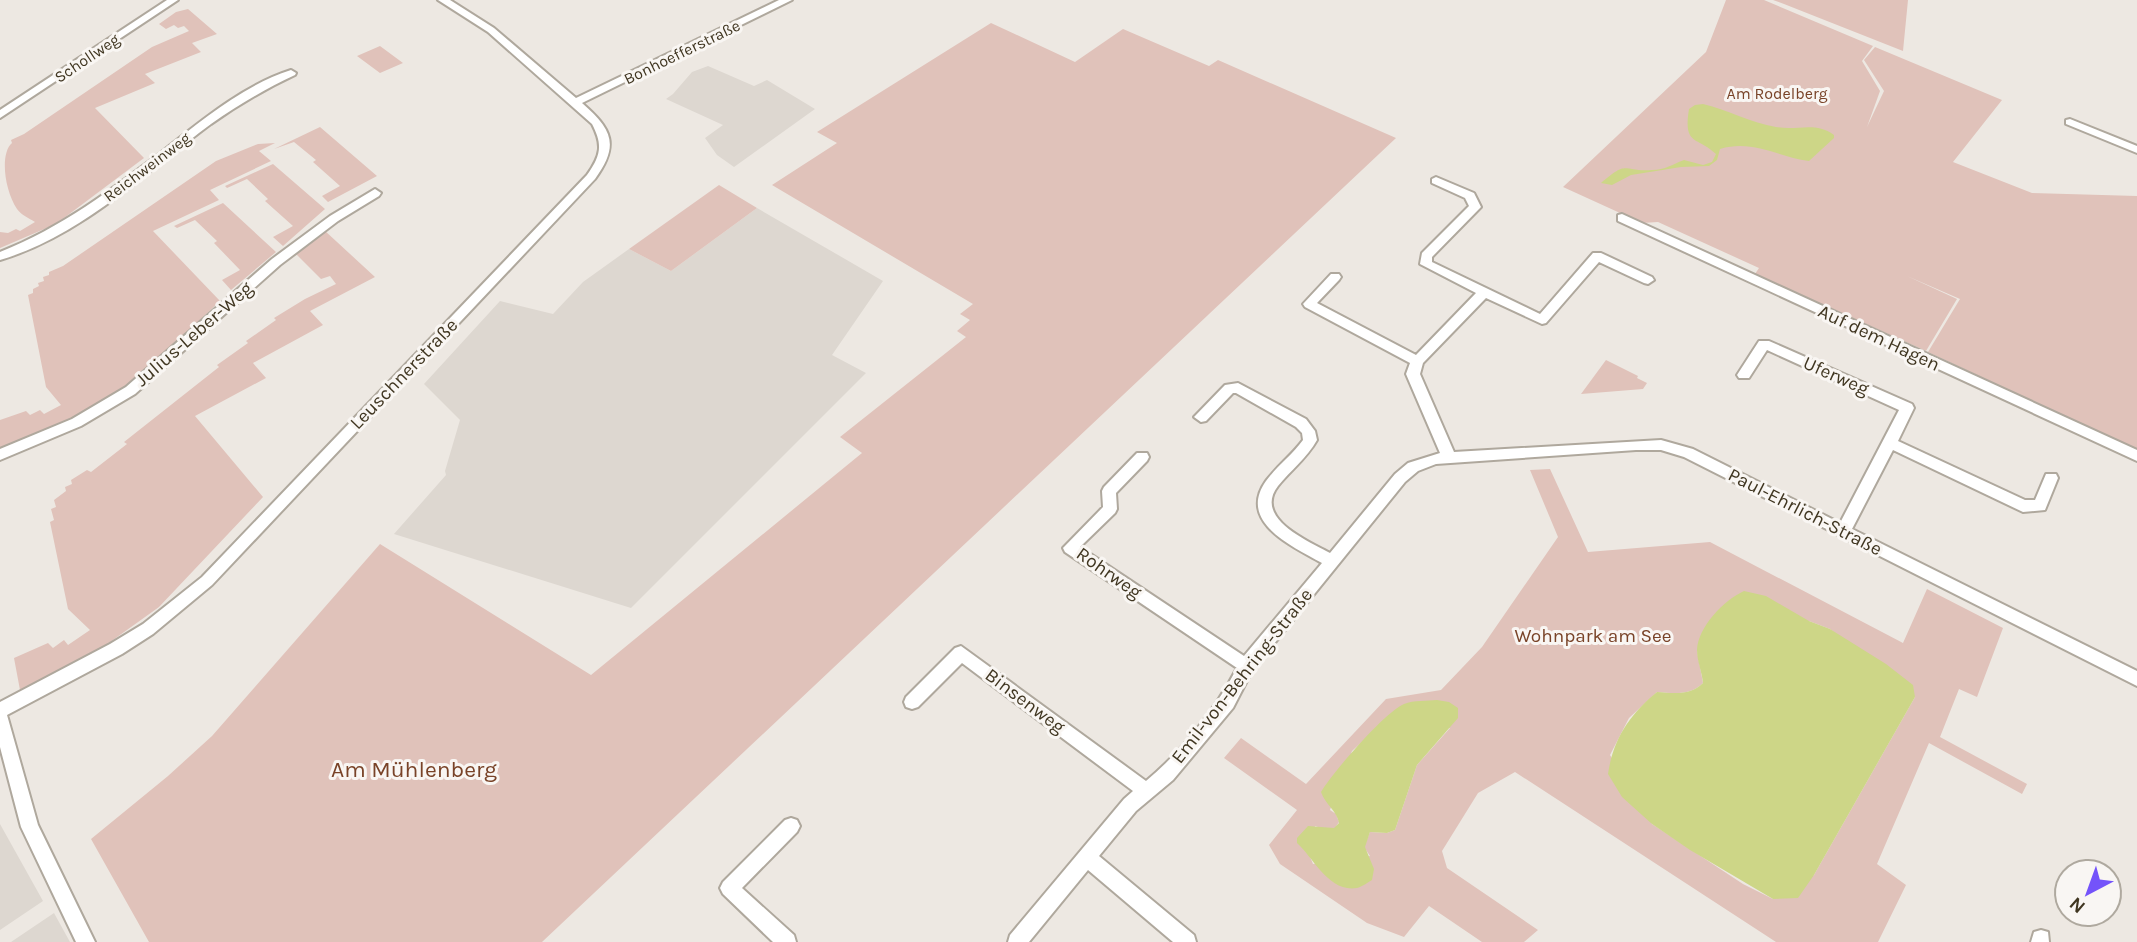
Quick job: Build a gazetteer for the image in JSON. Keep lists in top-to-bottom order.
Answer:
{
  "streets": {
    "street": [
      "Bonhoefferstraße",
      "Schollweg",
      "Reichweinweg",
      "Julius-Leber-Weg",
      "Auf dem Hagen",
      "Leuschnerstraße",
      "Uferweg",
      "Paul-Ehrlich-Straße",
      "Rohrweg",
      "Emil-von-Behring-Straße",
      "Binsenweg"
    ]
  },
  "crossings": [
    ["Bonhoefferstraße", "Leuschnerstraße"],
    ["Uferweg", "Paul-Ehrlich-Straße"],
    ["Paul-Ehrlich-Straße", "Emil-von-Behring-Straße"],
    ["Rohrweg", "Emil-von-Behring-Straße"],
    ["Emil-von-Behring-Straße", "Binsenweg"]
  ],
  "parks": ["Am Rodelberg", "Wohnpark am See", "Am Mühlenberg"],
  "north": "bottom left"
}
